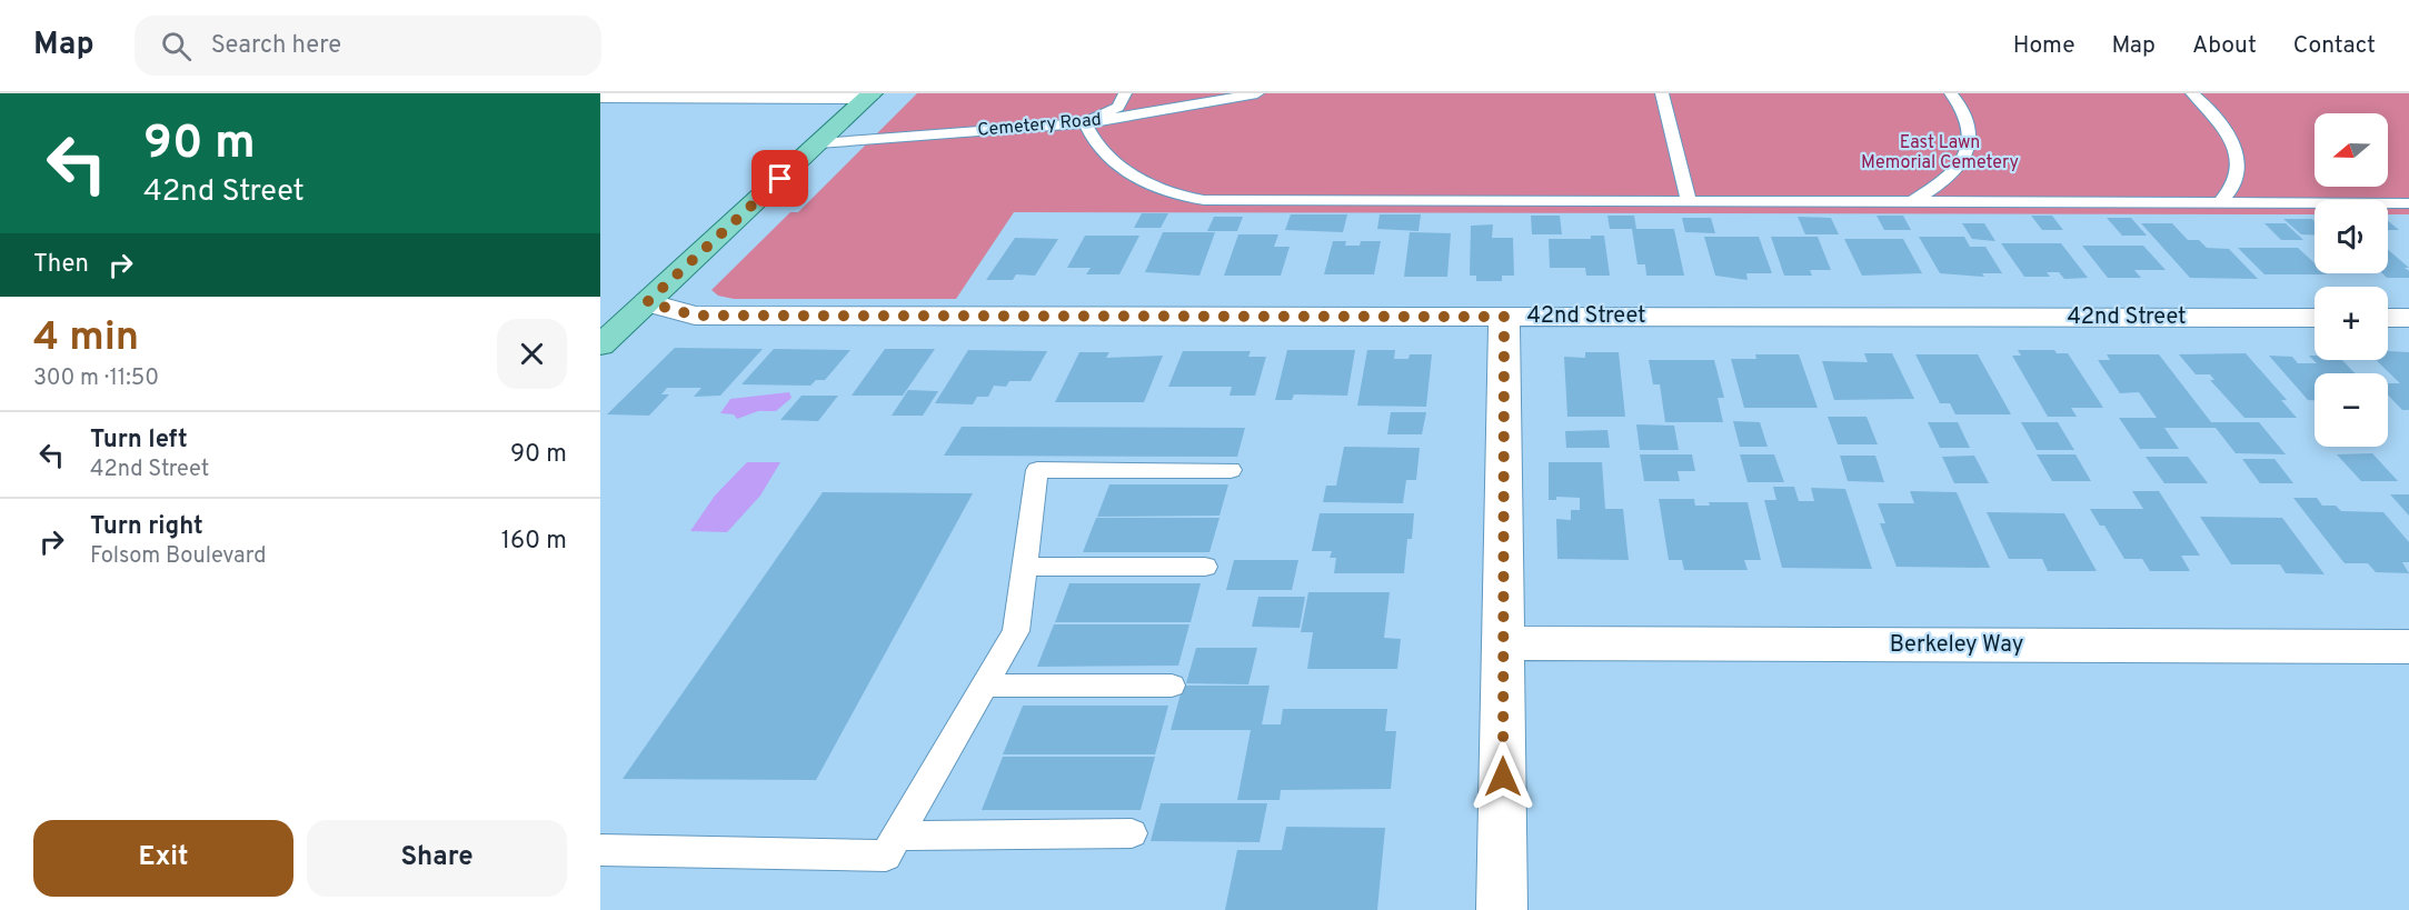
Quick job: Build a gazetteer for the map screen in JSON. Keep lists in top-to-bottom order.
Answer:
{
  "streets": {
    "street": ["42nd Street", "Berkeley Way"],
    "lane": ["Cemetery Road"]
  },
  "parks": ["East Lawn Memorial Cemetery"],
  "north": "left",
  "page": {
    "header": "Map",
    "search": "Search here",
    "nav": [
      "Home",
      "Map",
      "About",
      "Contact"
    ],
    "turn": ["90 m", "42nd Street"],
    "map_buttons": ["+", "−"],
    "then": "Then",
    "heading": ["4 min", "300 m · 11:50"],
    "list": [
      {
        "name": "Turn left",
        "note": "42nd Street",
        "value": "90 m"
      },
      {
        "name": "Turn right",
        "note": "Folsom Boulevard",
        "value": "160 m"
      }
    ],
    "buttons": ["Exit", "Share"]
  }
}
